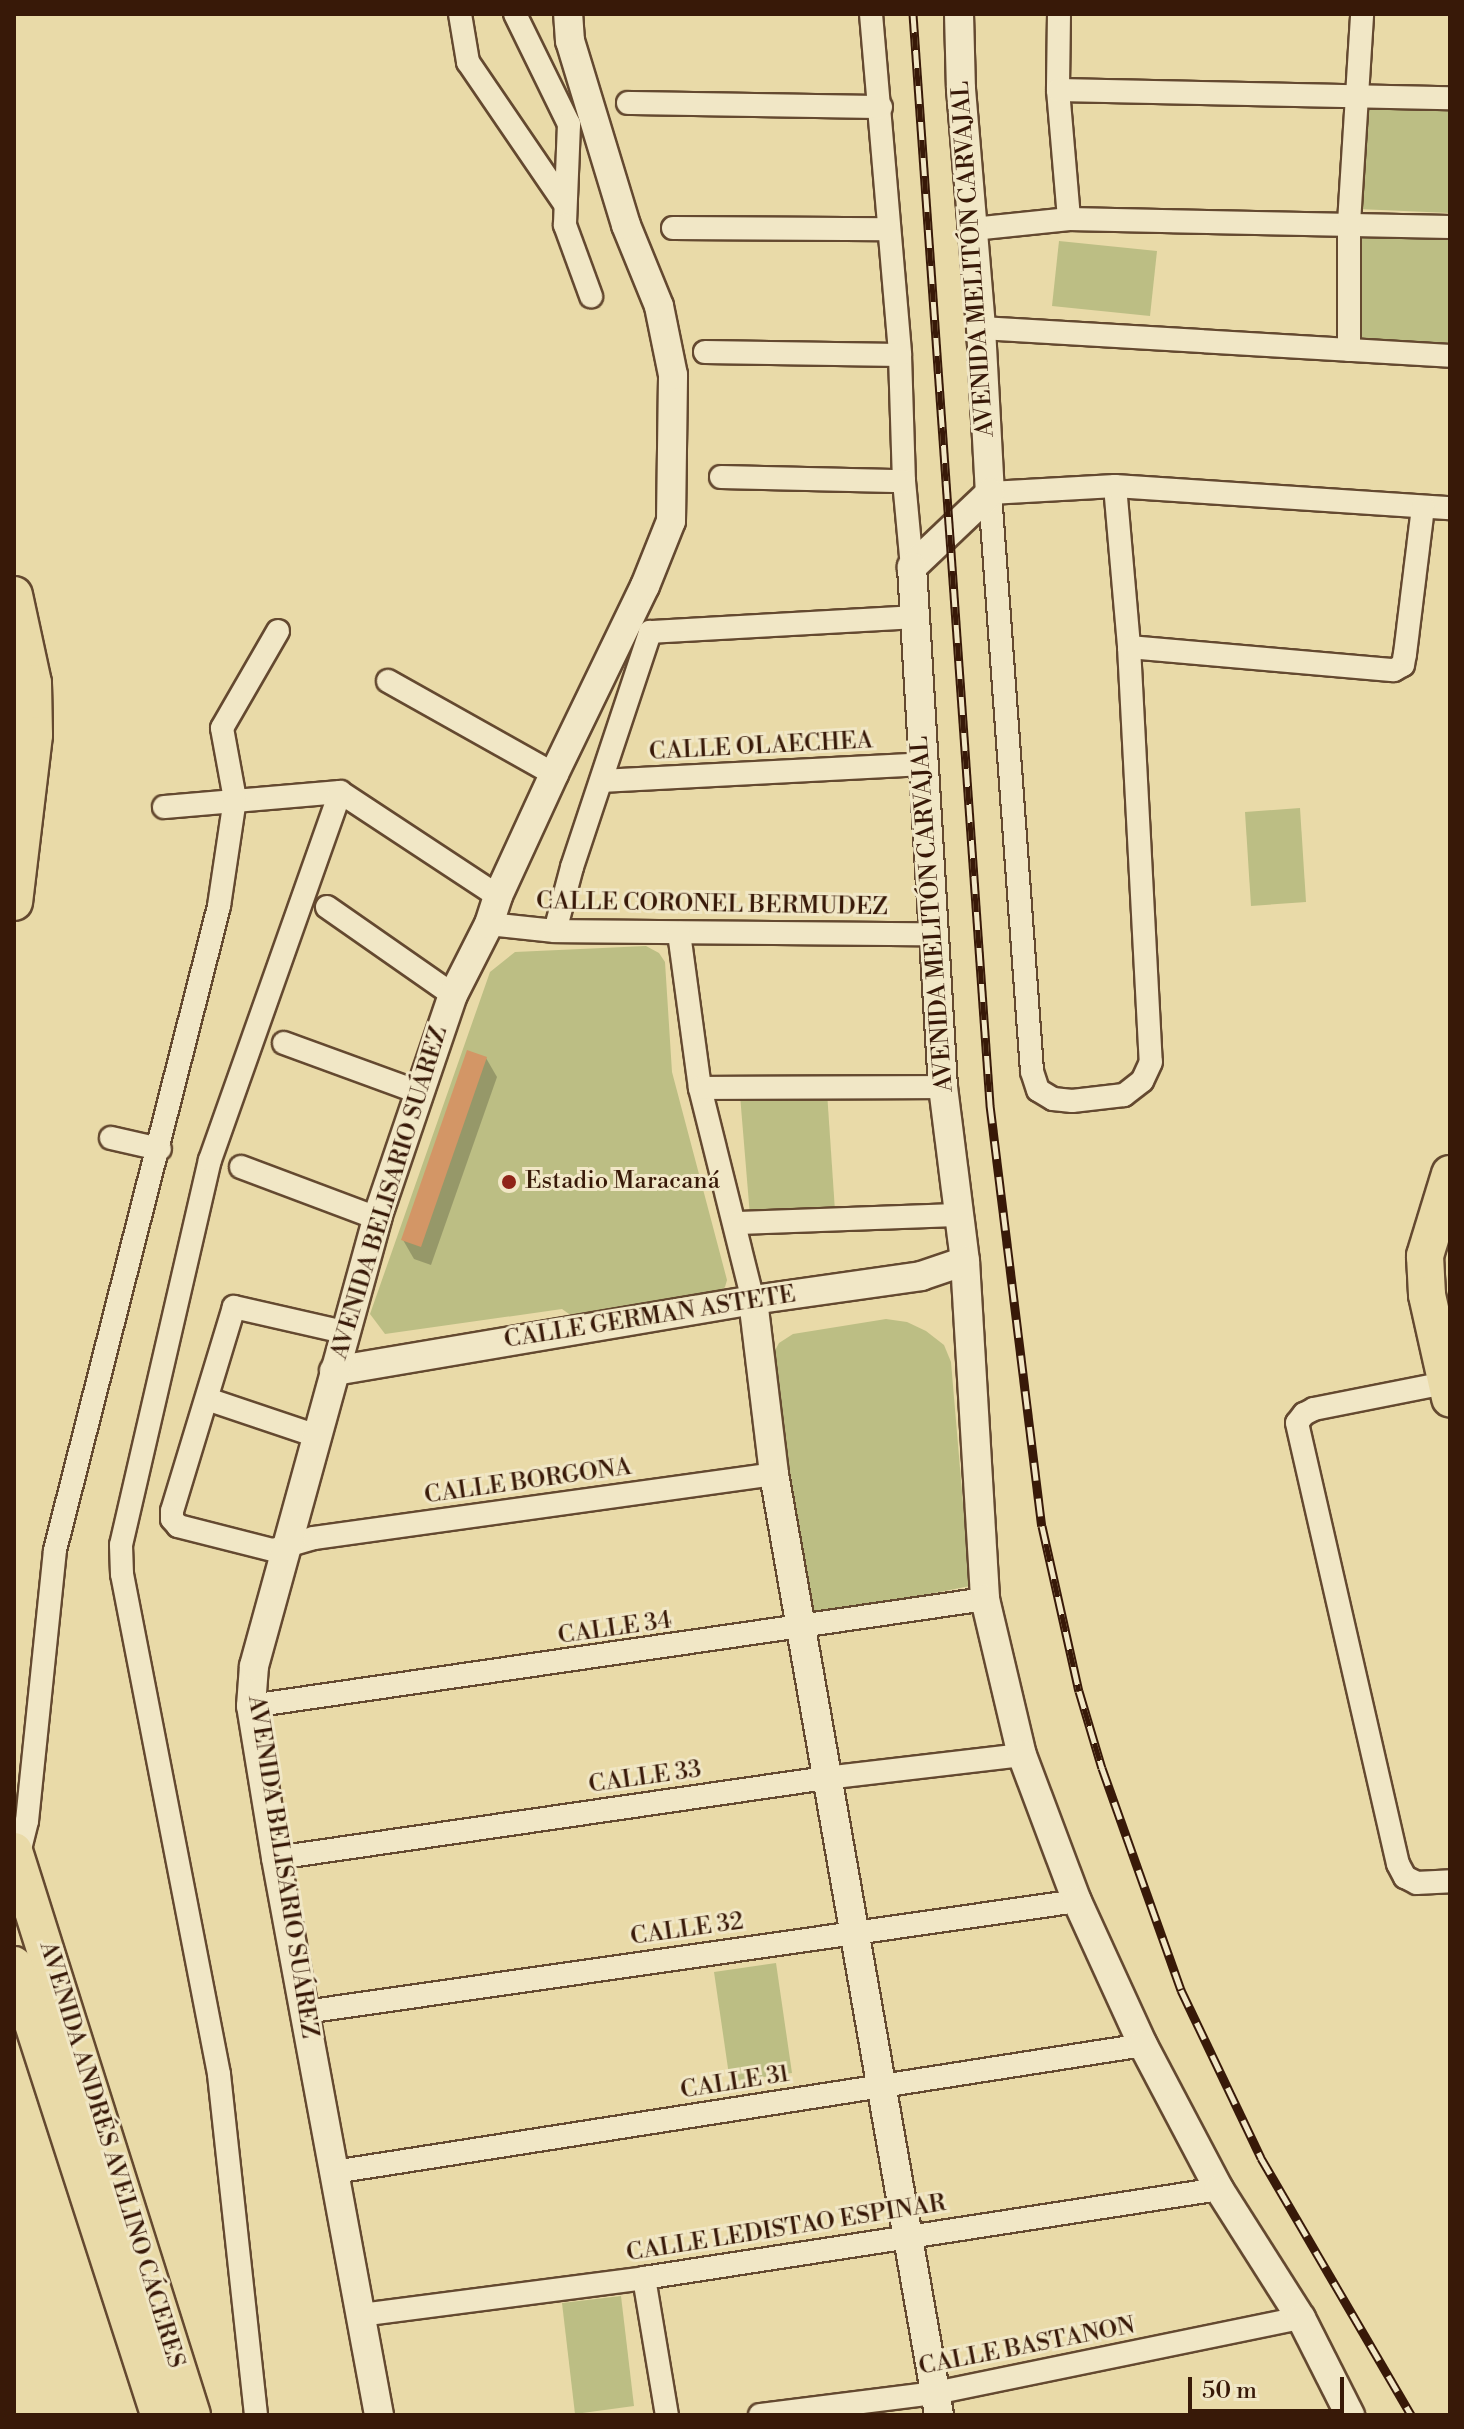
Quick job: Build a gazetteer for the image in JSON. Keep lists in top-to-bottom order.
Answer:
{
  "streets": {
    "main road": ["AVENIDA ANDRÉS AVELINO CÁCERES"],
    "street": [
      "AVENIDA MELITÓN CARVAJAL",
      "CALLE OLAECHEA",
      "CALLE CORONEL BERMUDEZ",
      "AVENIDA BELISARIO SUÁREZ",
      "CALLE GERMAN ASTETE",
      "CALLE BORGONA",
      "CALLE 34",
      "CALLE 33",
      "CALLE 32",
      "CALLE 31",
      "CALLE LEDISTAO ESPINAR",
      "CALLE BASTANON"
    ]
  },
  "crossings": [
    ["AVENIDA MELITÓN CARVAJAL", "CALLE OLAECHEA"],
    ["AVENIDA MELITÓN CARVAJAL", "CALLE CORONEL BERMUDEZ"],
    ["AVENIDA MELITÓN CARVAJAL", "CALLE GERMAN ASTETE"],
    ["AVENIDA MELITÓN CARVAJAL", "CALLE 34"],
    ["AVENIDA MELITÓN CARVAJAL", "CALLE 33"],
    ["AVENIDA MELITÓN CARVAJAL", "CALLE 32"],
    ["AVENIDA MELITÓN CARVAJAL", "CALLE 31"],
    ["AVENIDA MELITÓN CARVAJAL", "CALLE LEDISTAO ESPINAR"],
    ["AVENIDA MELITÓN CARVAJAL", "CALLE BASTANON"],
    ["CALLE CORONEL BERMUDEZ", "AVENIDA BELISARIO SUÁREZ"],
    ["AVENIDA BELISARIO SUÁREZ", "CALLE GERMAN ASTETE"],
    ["AVENIDA BELISARIO SUÁREZ", "CALLE BORGONA"],
    ["AVENIDA BELISARIO SUÁREZ", "CALLE 34"],
    ["AVENIDA BELISARIO SUÁREZ", "CALLE 33"],
    ["AVENIDA BELISARIO SUÁREZ", "CALLE 32"],
    ["AVENIDA BELISARIO SUÁREZ", "CALLE 31"],
    ["AVENIDA BELISARIO SUÁREZ", "CALLE LEDISTAO ESPINAR"]
  ],
  "places": ["Estadio Maracaná"],
  "scale_bar": "50 m"
}
